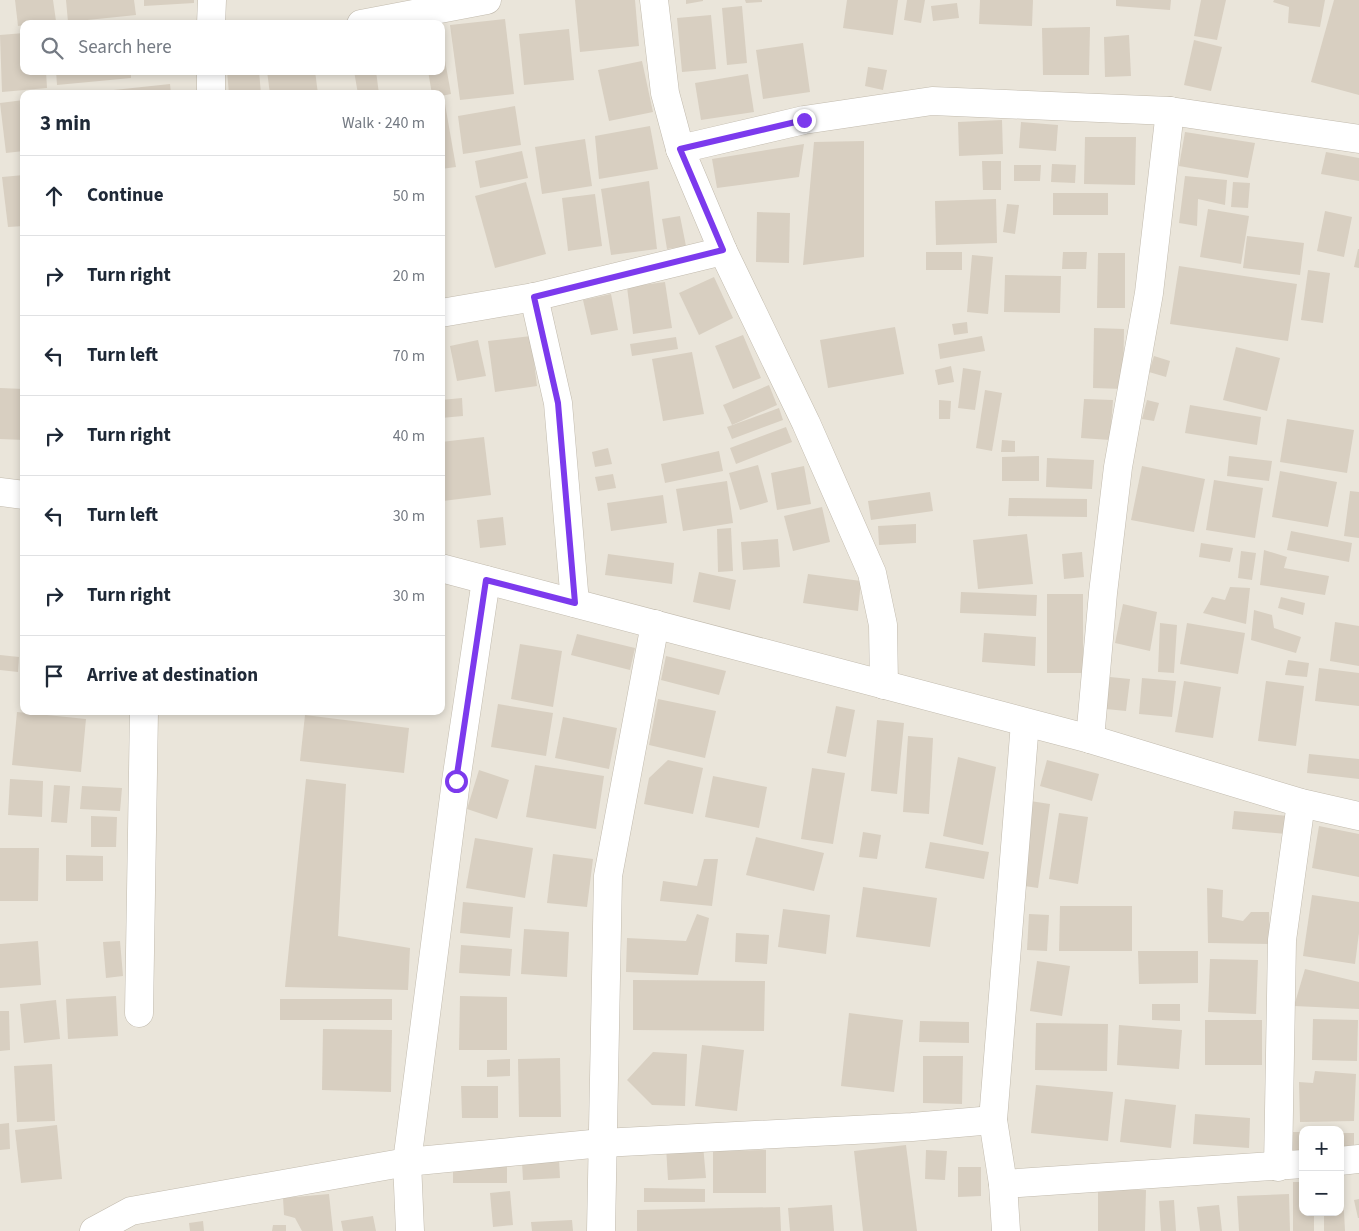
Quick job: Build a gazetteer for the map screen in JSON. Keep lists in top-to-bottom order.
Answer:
{
  "page": {
    "search": "Search here",
    "heading": ["3 min", "Walk · 240 m"],
    "list": [
      ["Continue", "50 m"],
      ["Turn right", "20 m"],
      ["Turn left", "70 m"],
      ["Turn right", "40 m"],
      ["Turn left", "30 m"],
      ["Turn right", "30 m"],
      "Arrive at destination"
    ],
    "map_buttons": ["+", "−"]
  }
}
